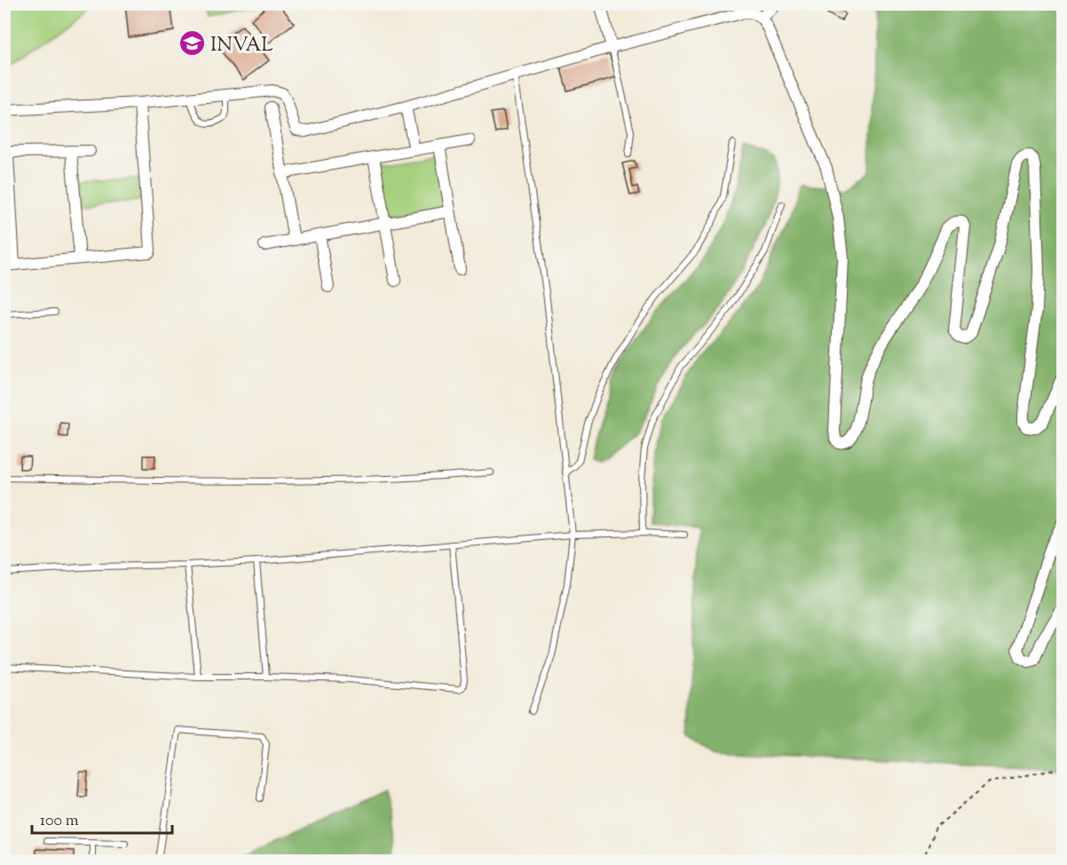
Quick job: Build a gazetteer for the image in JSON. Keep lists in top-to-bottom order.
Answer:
{
  "places": {
    "school or university": ["INVAL"]
  },
  "scale_bar": "100 m"
}
